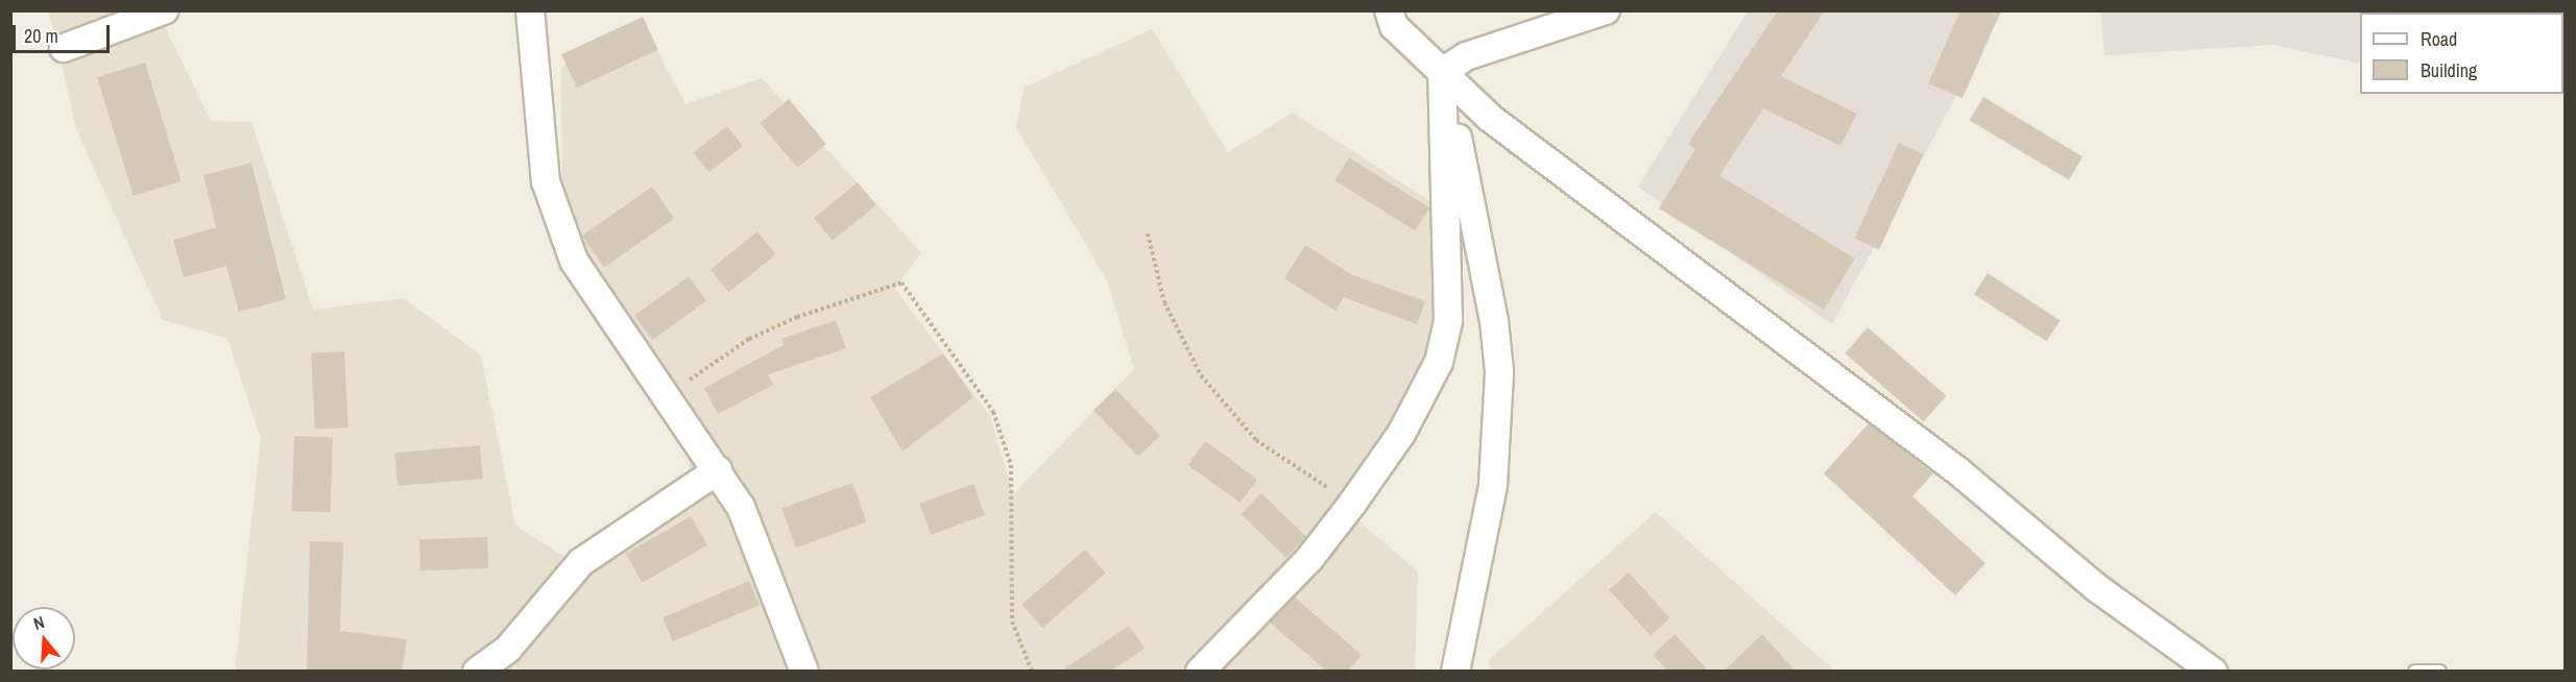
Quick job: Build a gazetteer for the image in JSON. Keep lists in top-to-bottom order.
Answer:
{
  "legend": ["Road", "Building"],
  "scale_bar": "20 m",
  "north": "top"
}
